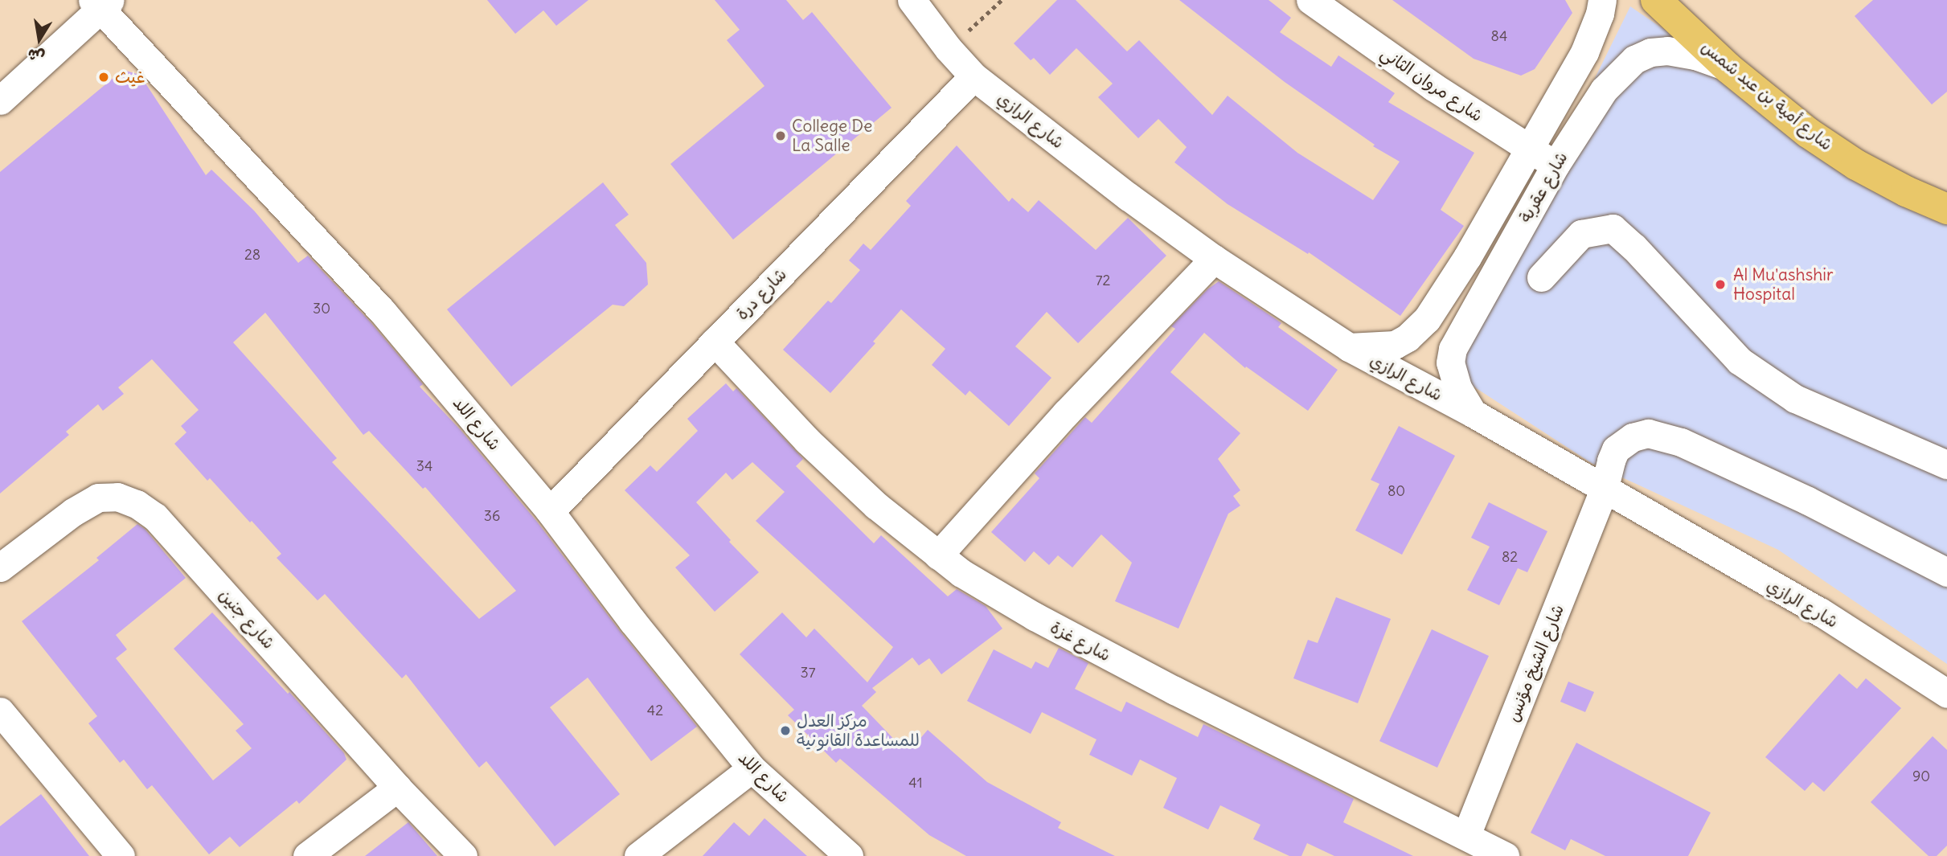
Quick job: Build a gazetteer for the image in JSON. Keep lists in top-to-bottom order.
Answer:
{
  "streets": {
    "main road": ["شارع أمية بن عبد شمس"],
    "street": [
      "شارع مروان الثاني",
      "شارع الرازي",
      "شارع عقربة",
      "شارع درة",
      "شارع اللد",
      "شارع جنين",
      "شارع غزة",
      "شارع الشيخ مؤنس"
    ]
  },
  "crossings": [
    ["شارع مروان الثاني", "شارع عقربة"],
    ["شارع أمية بن عبد شمس", "شارع عقربة"],
    ["شارع الرازي", "شارع عقربة"],
    ["شارع الرازي", "شارع درة"],
    ["شارع الرازي", "شارع الشيخ مؤنس"],
    ["شارع درة", "شارع اللد"],
    ["شارع درة", "شارع غزة"],
    ["شارع غزة", "شارع الشيخ مؤنس"]
  ],
  "places": [
    "غيث",
    "College De La Salle",
    "Al Mu'ashshir Hospital",
    "مركز العدل للمساعدة القانونية"
  ],
  "house_numbers": [
    "84",
    "28",
    "72",
    "30",
    "34",
    "80",
    "36",
    "82",
    "37",
    "42",
    "90",
    "41"
  ],
  "north": "bottom"
}
